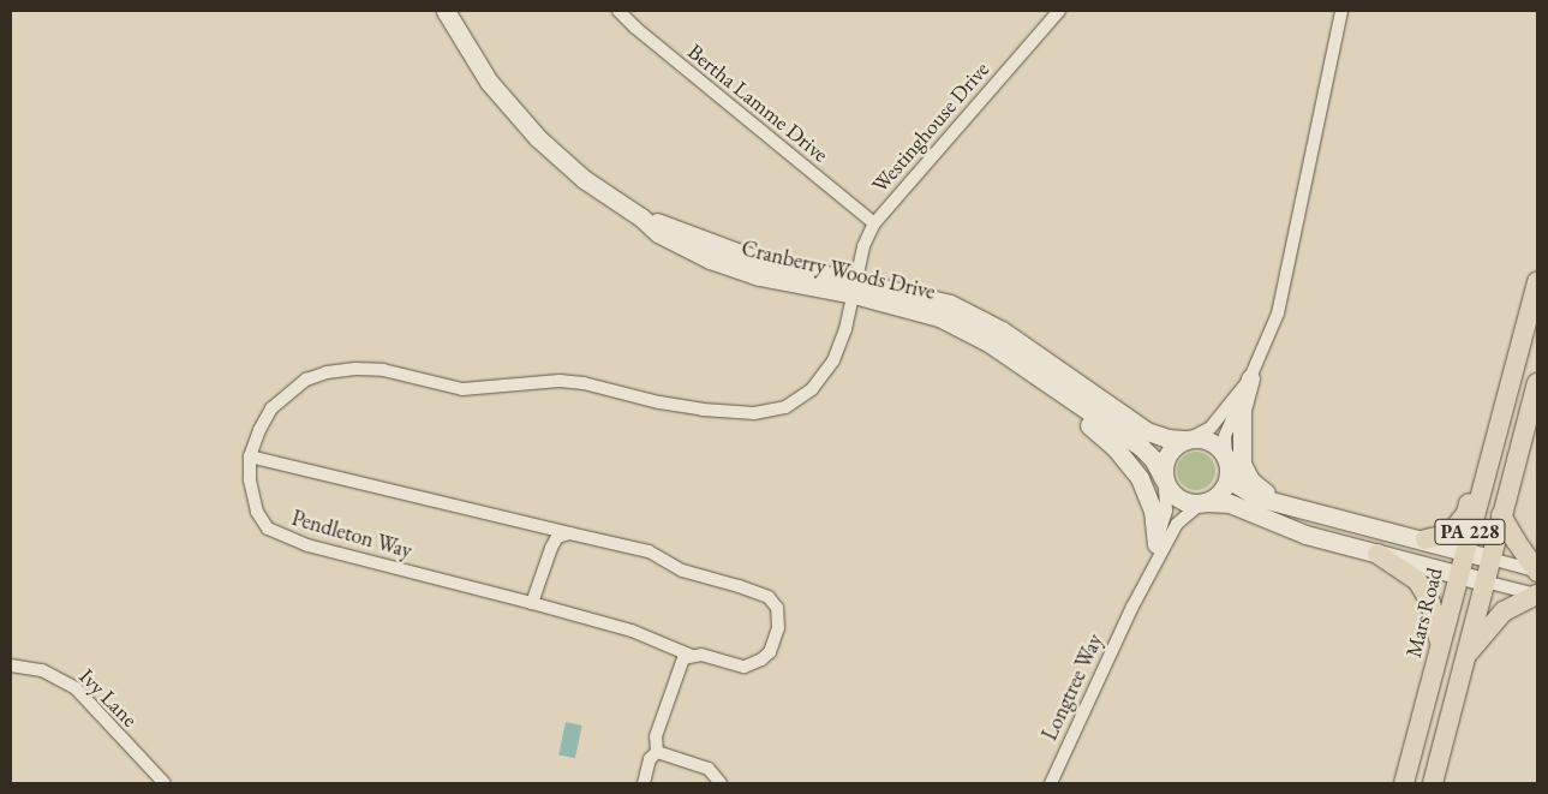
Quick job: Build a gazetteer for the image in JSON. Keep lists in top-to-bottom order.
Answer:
{
  "streets": {
    "main road": ["PA 228", "Mars Road"],
    "street": [
      "Bertha Lamme Drive",
      "Westinghouse Drive",
      "Cranberry Woods Drive",
      "Pendleton Way",
      "Longtree Way",
      "Ivy Lane"
    ]
  },
  "crossings": [
    ["Bertha Lamme Drive", "Westinghouse Drive"],
    ["Westinghouse Drive", "Cranberry Woods Drive"],
    ["Westinghouse Drive", "Pendleton Way"],
    ["Cranberry Woods Drive", "Pendleton Way"]
  ]
}
